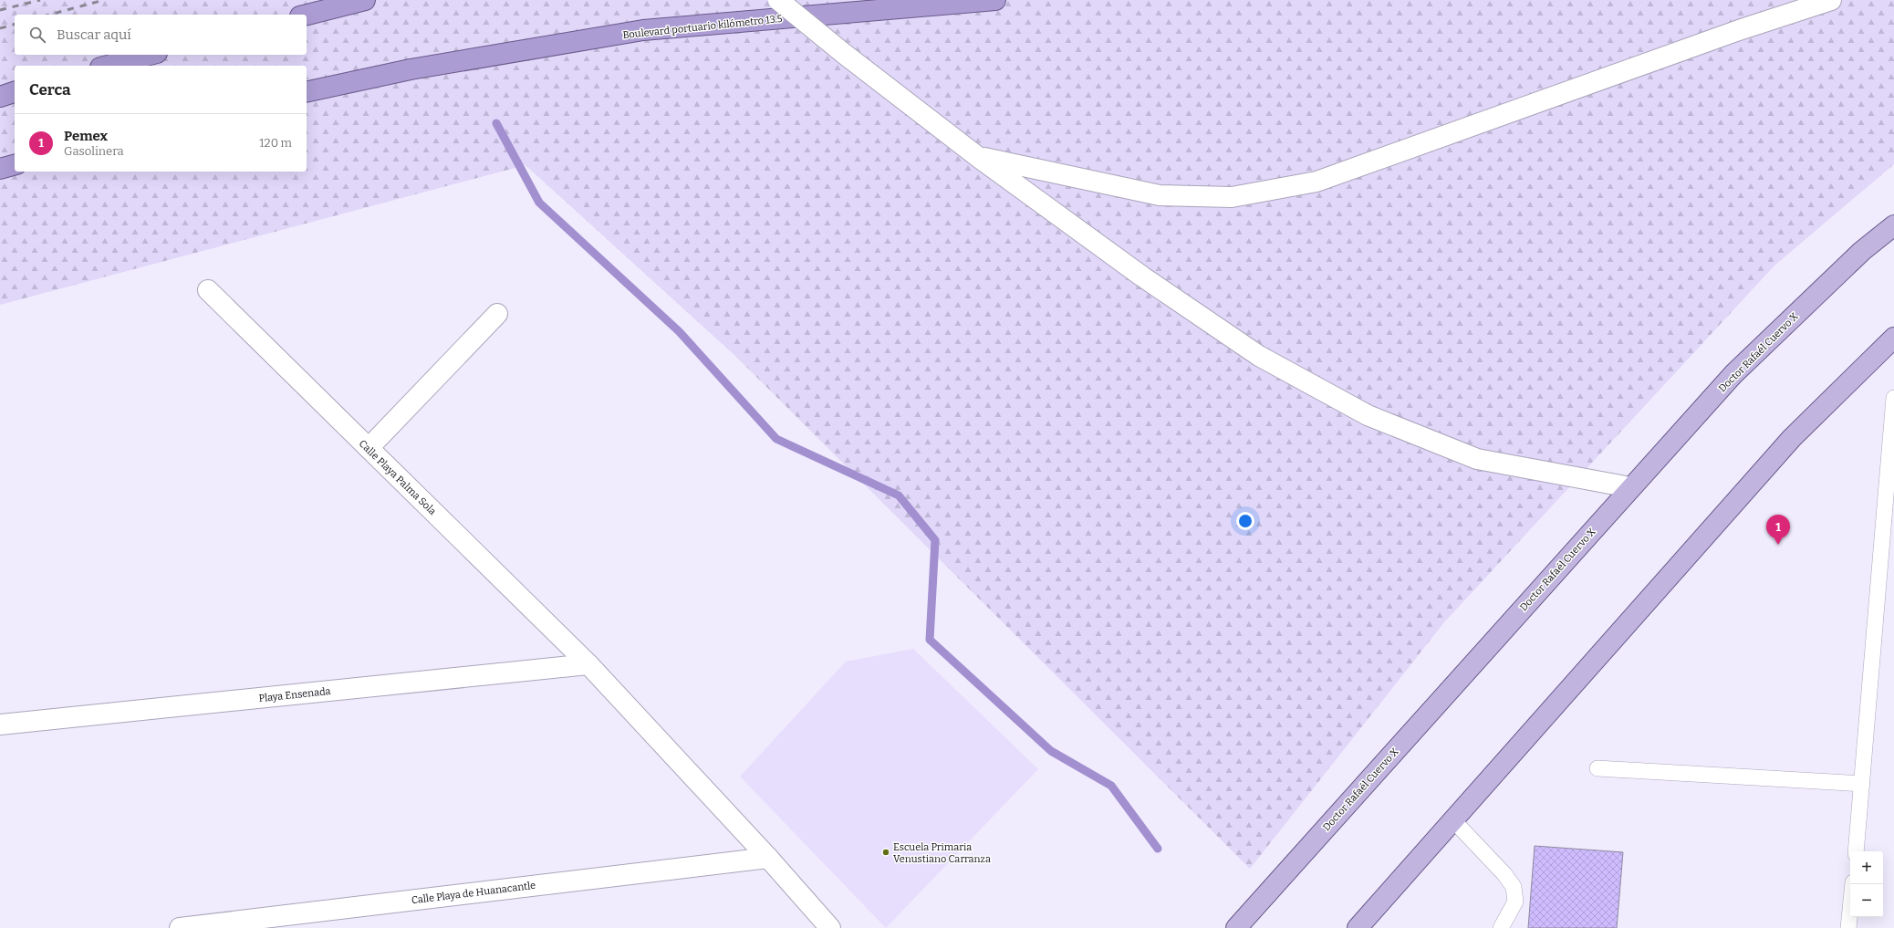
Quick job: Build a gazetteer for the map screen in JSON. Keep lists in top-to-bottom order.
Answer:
{
  "streets": {
    "highway": ["Boulevard portuario kilómetro 13.5"],
    "main road": ["Doctor Rafaél Cuervo X"],
    "street": ["Calle Playa Palma Sola", "Playa Ensenada", "Calle Playa de Huanacantle"]
  },
  "crossings": [
    ["Calle Playa Palma Sola", "Playa Ensenada"],
    ["Calle Playa Palma Sola", "Calle Playa de Huanacantle"]
  ],
  "places": ["Escuela Primaria Venustiano Carranza"],
  "page": {
    "search": "Buscar aquí",
    "heading": "Cerca",
    "list": [
      {
        "mark": "1",
        "name": "Pemex",
        "note": "Gasolinera",
        "value": "120 m"
      }
    ],
    "pins": "1",
    "map_buttons": ["+", "−"]
  }
}
